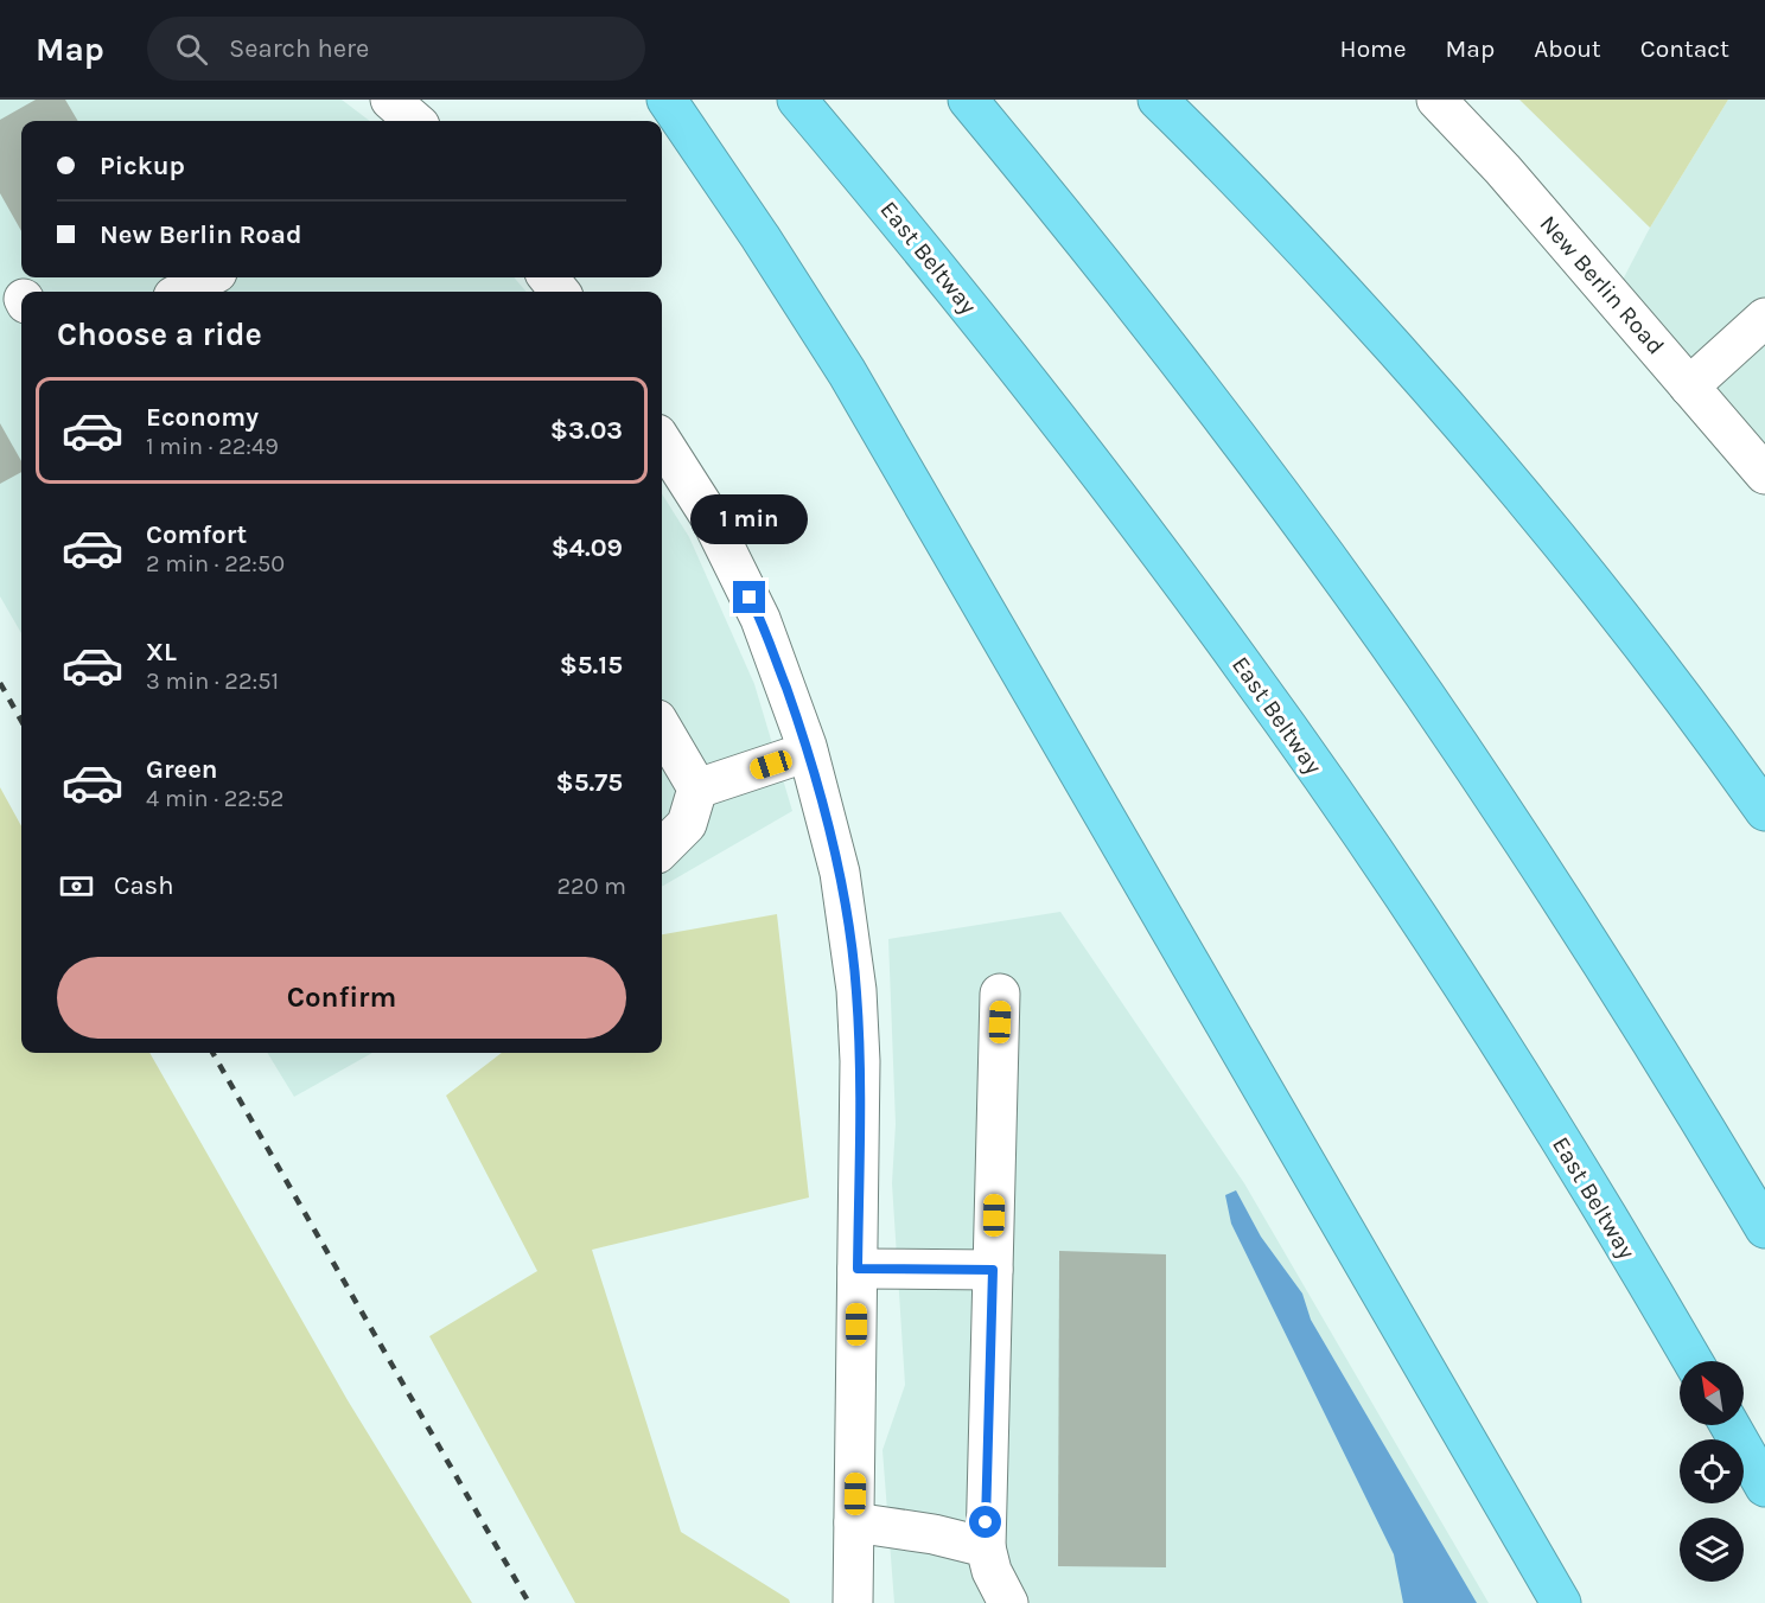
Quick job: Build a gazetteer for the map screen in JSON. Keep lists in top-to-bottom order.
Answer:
{
  "streets": {
    "highway": ["East Beltway"],
    "street": ["New Berlin Road"]
  },
  "north": "top left",
  "page": {
    "header": "Map",
    "search": "Search here",
    "nav": [
      "Home",
      "Map",
      "About",
      "Contact"
    ],
    "banner": ["Pickup", "New Berlin Road"],
    "heading": "Choose a ride",
    "list": [
      {
        "name": "Economy",
        "note": "1 min · 22:49",
        "value": "$3.03"
      },
      {
        "name": "Comfort",
        "note": "2 min · 22:50",
        "value": "$4.09"
      },
      {
        "name": "XL",
        "note": "3 min · 22:51",
        "value": "$5.15"
      },
      {
        "name": "Green",
        "note": "4 min · 22:52",
        "value": "$5.75"
      }
    ],
    "bubble": "1 min",
    "pay": ["Cash", "220 m"],
    "buttons": "Confirm"
  }
}
